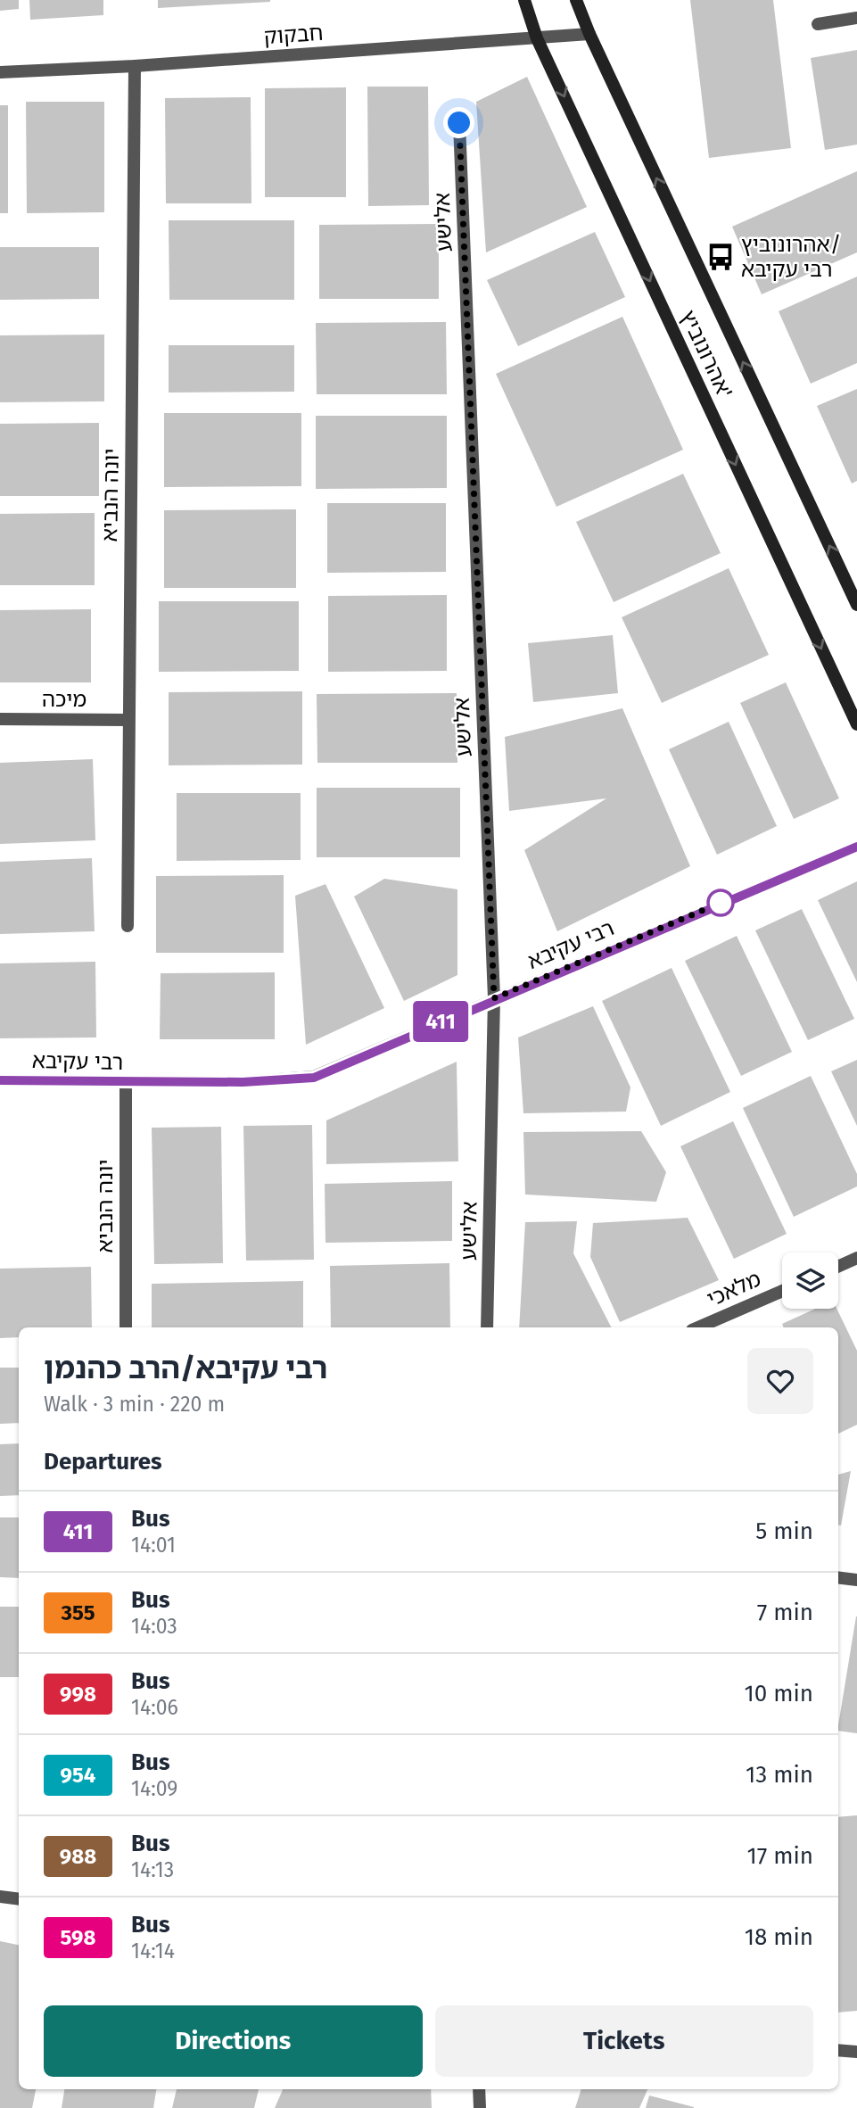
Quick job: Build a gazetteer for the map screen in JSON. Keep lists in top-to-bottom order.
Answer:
{
  "streets": {
    "street": [
      "חבקוק",
      "אלישע",
      "אהרונוביץ'",
      "יונה הנביא",
      "מיכה",
      "רבי עקיבא",
      "מלאכי"
    ]
  },
  "crossings": [
    ["חבקוק", "אהרונוביץ'"],
    ["חבקוק", "יונה הנביא"],
    ["אלישע", "רבי עקיבא"],
    ["יונה הנביא", "מיכה"],
    ["יונה הנביא", "רבי עקיבא"]
  ],
  "places": {
    "bus stop": ["אהרונוביץ/ רבי עקיבא"]
  },
  "lines": ["bus line 411"],
  "page": {
    "on_map": "411",
    "heading": [
      ["רבי עקיבא/הרב כהנמן", "Walk · 3 min · 220 m"],
      "Departures"
    ],
    "list": [
      {
        "mark": "411",
        "name": "Bus",
        "note": "14:01",
        "value": "5 min"
      },
      {
        "mark": "355",
        "name": "Bus",
        "note": "14:03",
        "value": "7 min"
      },
      {
        "mark": "998",
        "name": "Bus",
        "note": "14:06",
        "value": "10 min"
      },
      {
        "mark": "954",
        "name": "Bus",
        "note": "14:09",
        "value": "13 min"
      },
      {
        "mark": "988",
        "name": "Bus",
        "note": "14:13",
        "value": "17 min"
      },
      {
        "mark": "598",
        "name": "Bus",
        "note": "14:14",
        "value": "18 min"
      }
    ],
    "buttons": ["Directions", "Tickets"]
  }
}
